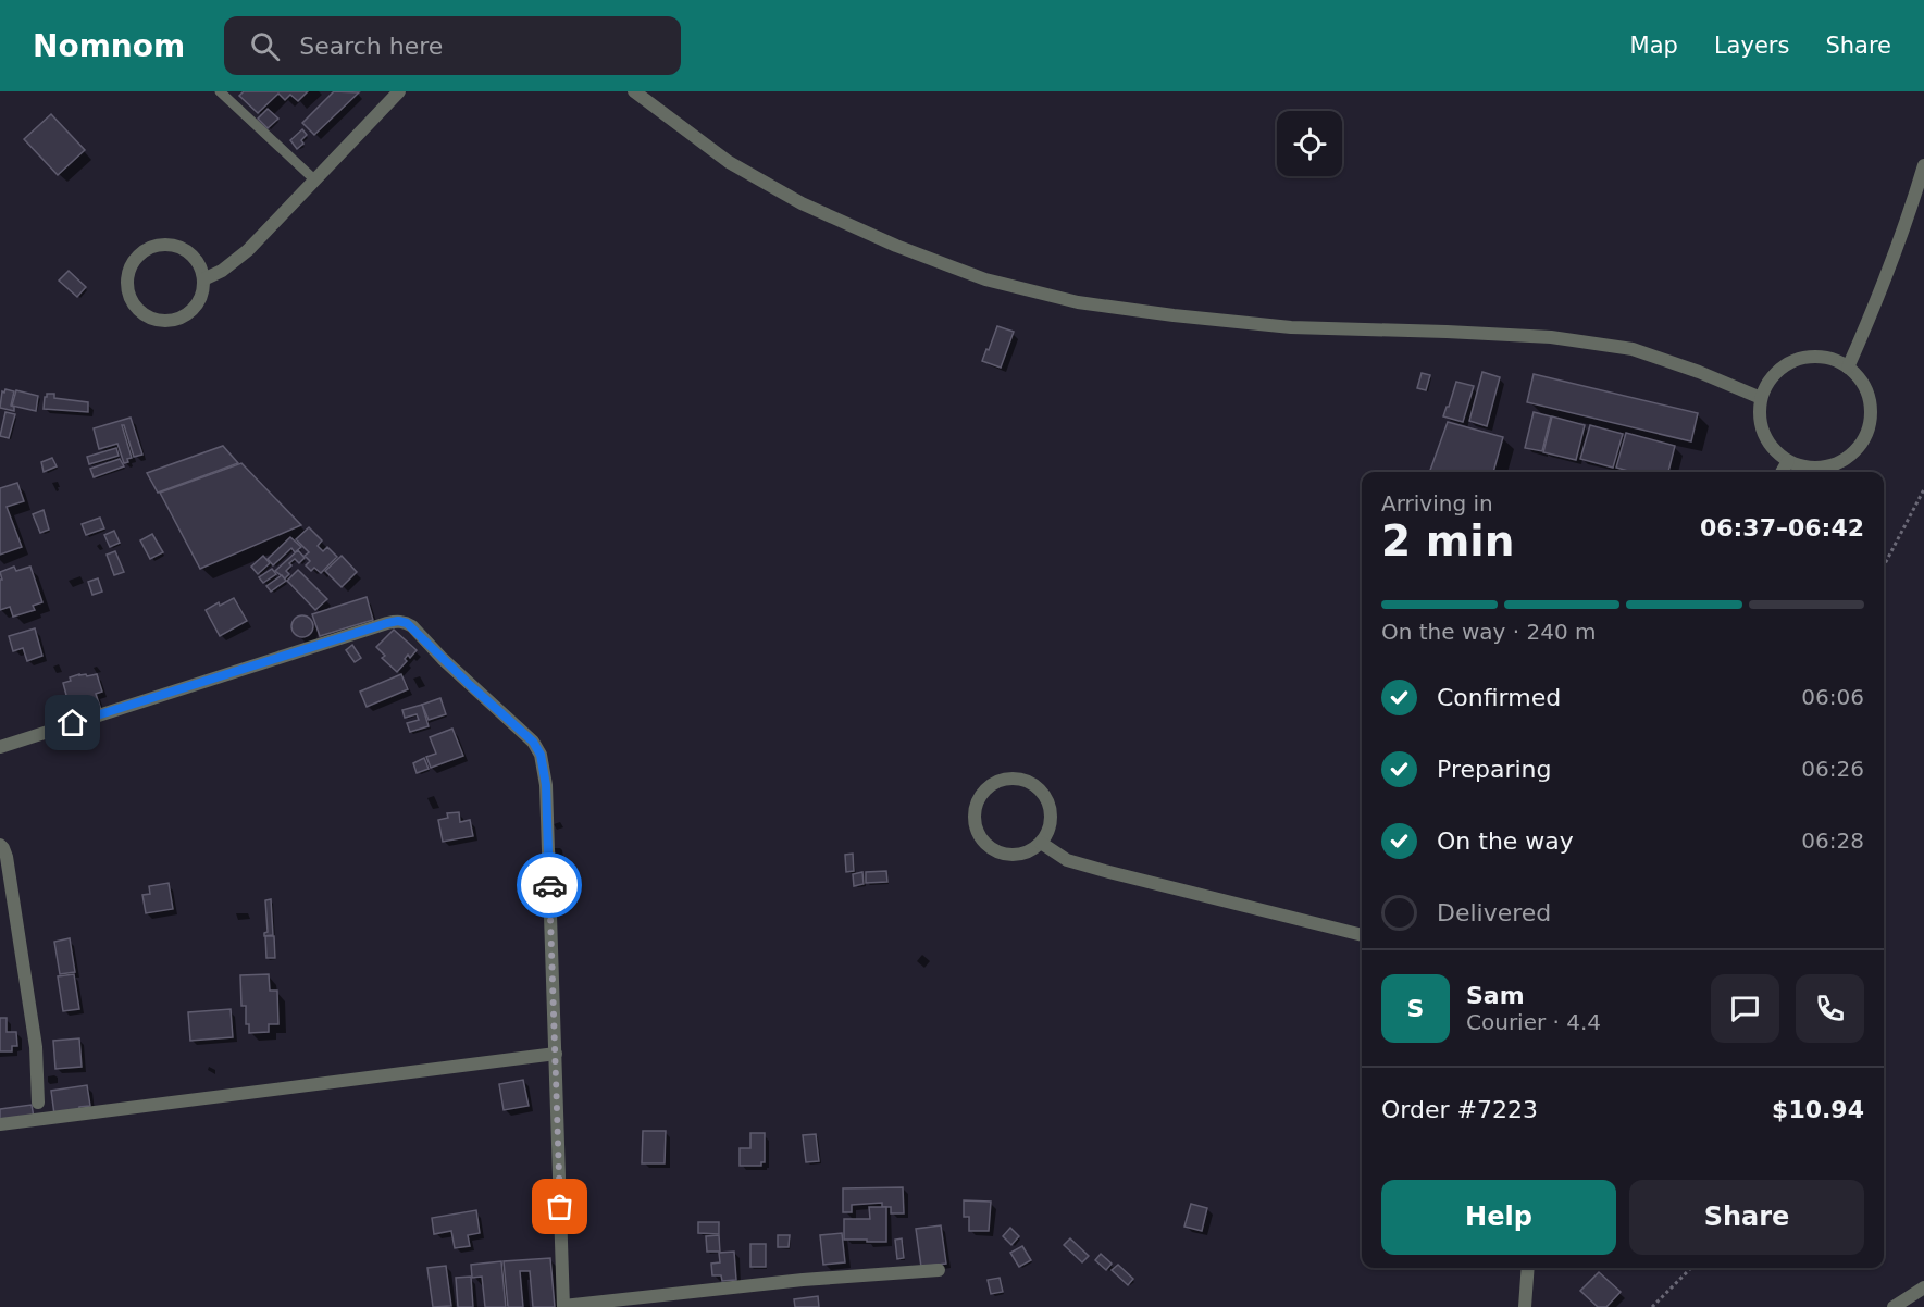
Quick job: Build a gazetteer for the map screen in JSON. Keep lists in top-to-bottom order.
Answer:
{
  "page": {
    "header": "Nomnom",
    "search": "Search here",
    "nav": ["Map", "Layers", "Share"],
    "heading": ["2 min", "Arriving in", "06:37–06:42"],
    "panel": [
      "Sam",
      "Courier · 4.4",
      "Order #7223",
      "$10.94"
    ],
    "bar": "On the way · 240 m",
    "list": [
      ["Confirmed", "06:06"],
      ["Preparing", "06:26"],
      ["On the way", "06:28"],
      "Delivered"
    ],
    "round": "S",
    "buttons": ["Help", "Share"]
  }
}
